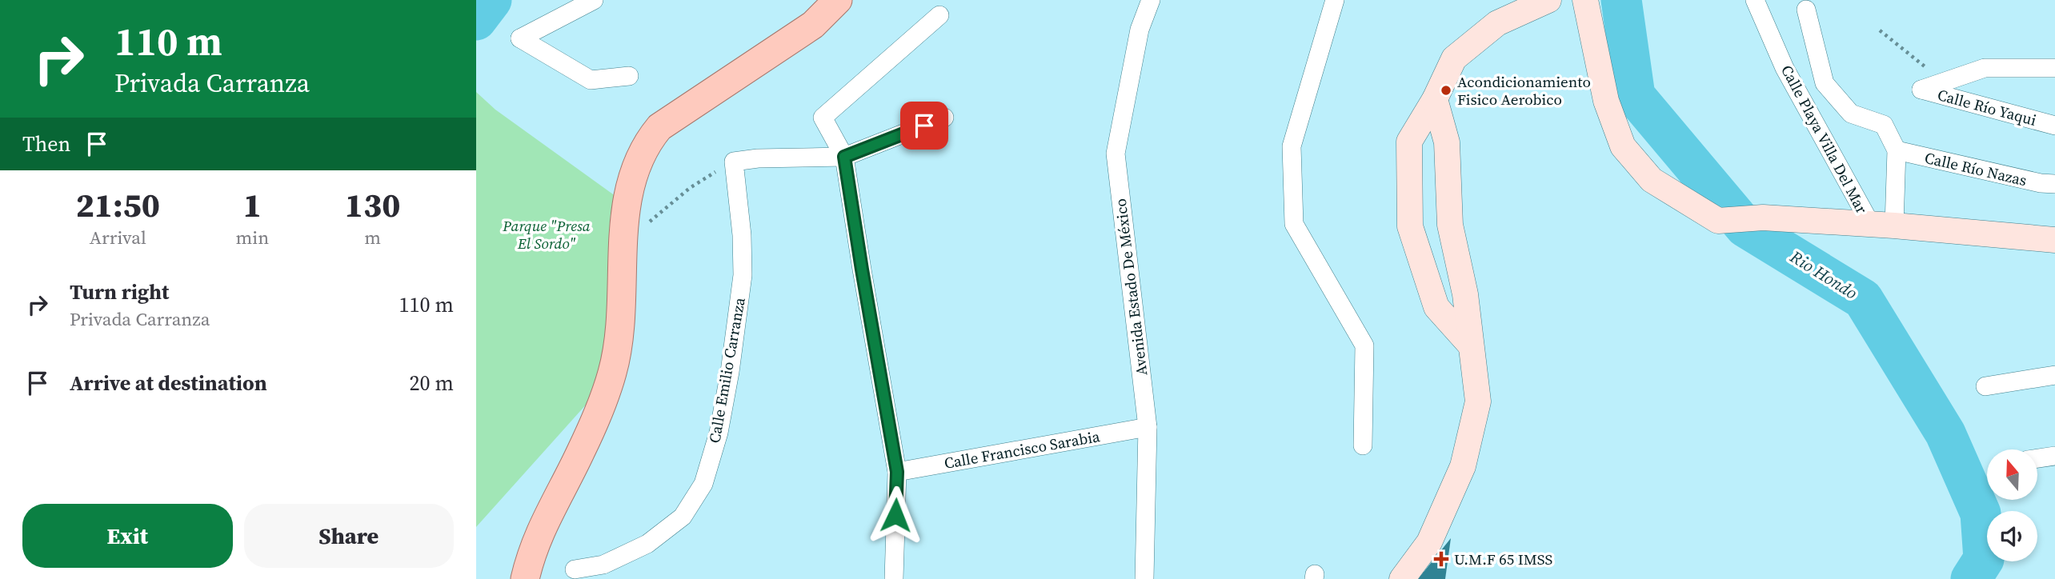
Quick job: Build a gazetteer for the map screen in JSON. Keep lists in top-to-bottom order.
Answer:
{
  "streets": {
    "street": [
      "Calle Río Yaqui",
      "Calle Playa Villa Del Mar",
      "Calle Río Nazas",
      "Avenida Estado De México",
      "Calle Emilio Carranza",
      "Calle Francisco Sarabia"
    ]
  },
  "crossings": [
    ["Avenida Estado De México", "Calle Francisco Sarabia"]
  ],
  "water": ["Rio Hondo"],
  "parks": ["Parque \"Presa El Sordo\""],
  "places": {
    "other": ["Acondicionamiento Fisico Aerobico"],
    "health": ["U.M.F 65 IMSS"]
  },
  "north": "top",
  "page": {
    "turn": ["110 m", "Privada Carranza"],
    "then": "Then",
    "eta": [
      "21:50",
      "Arrival",
      "1",
      "min",
      "130",
      "m"
    ],
    "list": [
      {
        "name": "Turn right",
        "note": "Privada Carranza",
        "value": "110 m"
      },
      {
        "name": "Arrive at destination",
        "value": "20 m"
      }
    ],
    "buttons": ["Exit", "Share"]
  }
}
